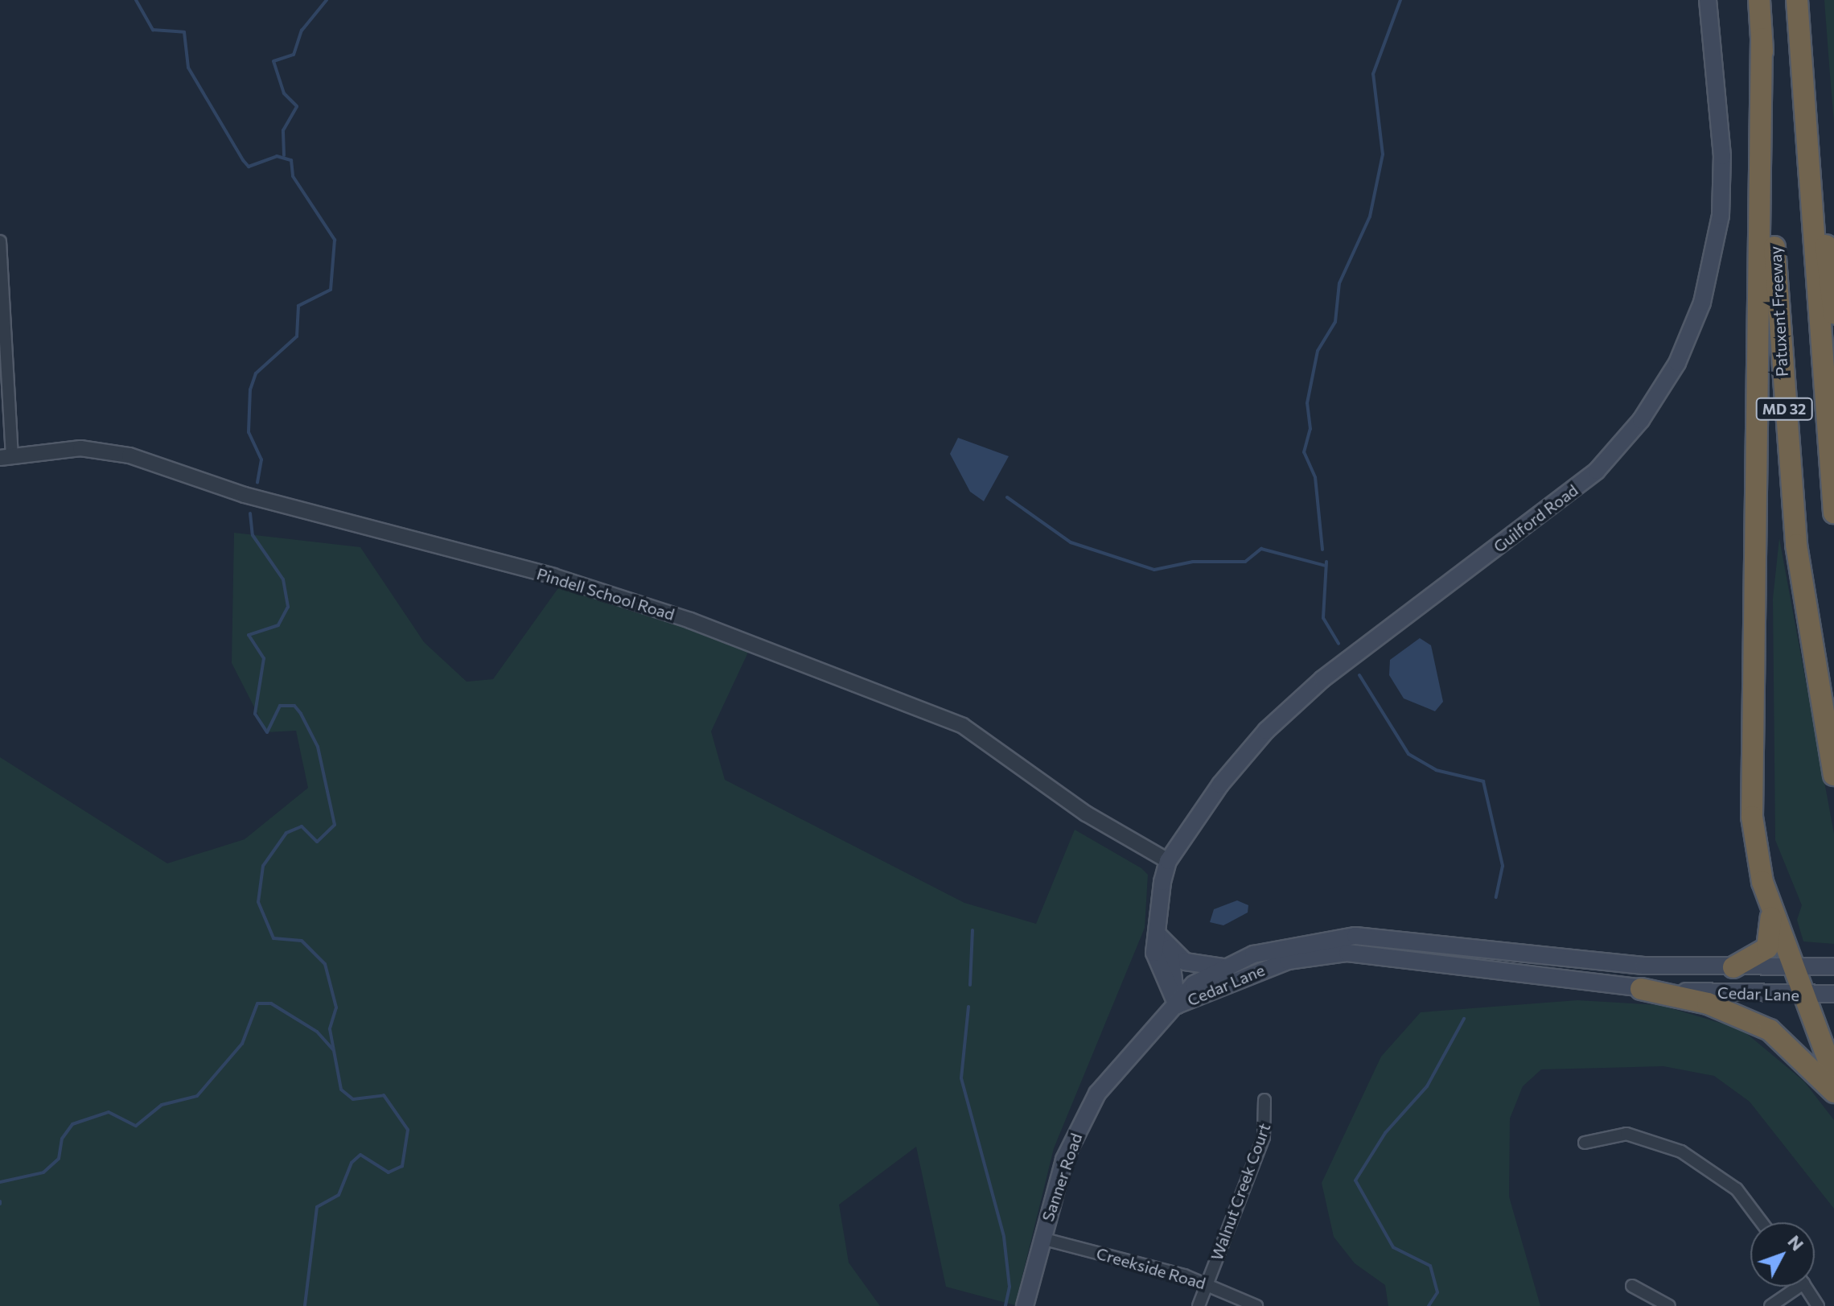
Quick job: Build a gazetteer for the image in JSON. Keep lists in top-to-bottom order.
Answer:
{
  "streets": {
    "highway": ["Patuxent Freeway", "MD 32"],
    "main road": ["Guilford Road", "Cedar Lane", "Sanner Road"],
    "street": ["Pindell School Road", "Walnut Creek Court", "Creekside Road"]
  },
  "crossings": [
    ["Guilford Road", "Pindell School Road"],
    ["Guilford Road", "Cedar Lane"],
    ["Guilford Road", "Sanner Road"],
    ["Cedar Lane", "Sanner Road"],
    ["Sanner Road", "Creekside Road"],
    ["Walnut Creek Court", "Creekside Road"]
  ],
  "north": "top right"
}
